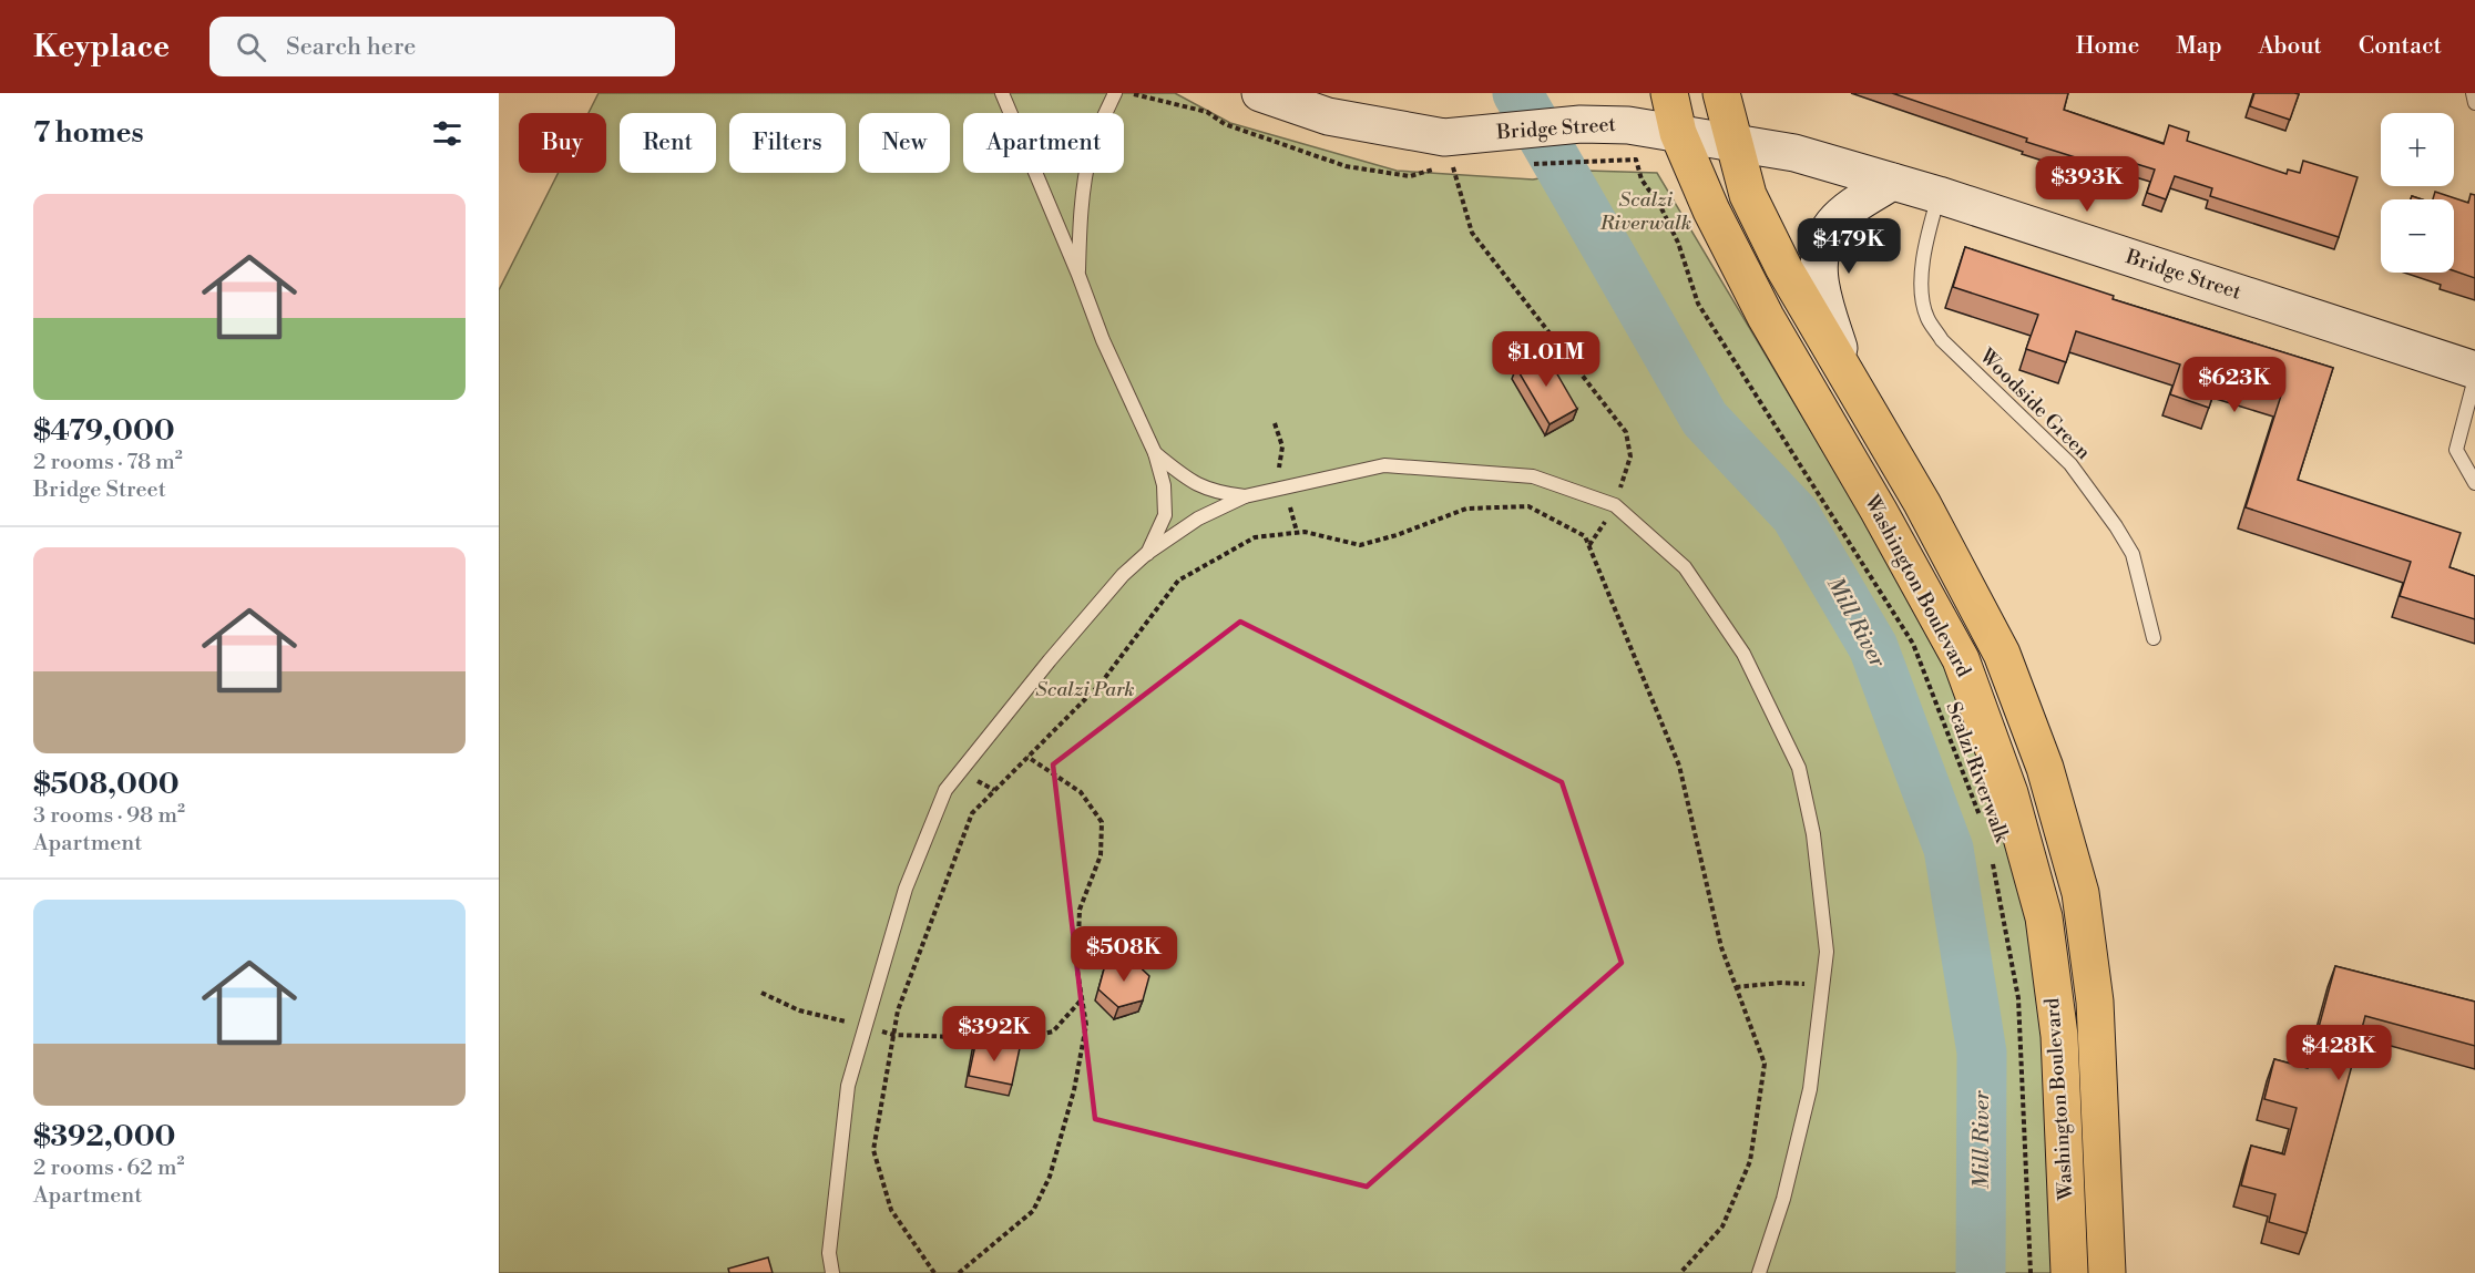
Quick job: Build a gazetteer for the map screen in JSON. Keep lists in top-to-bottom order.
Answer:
{
  "streets": {
    "main road": ["Bridge Street", "Washington Boulevard"],
    "lane": ["Woodside Green"],
    "path": ["Scalzi Riverwalk"]
  },
  "crossings": [
    ["Bridge Street", "Woodside Green"],
    ["Bridge Street", "Washington Boulevard"]
  ],
  "water": ["Mill River"],
  "parks": ["Scalzi Riverwalk", "Scalzi Park"],
  "page": {
    "header": "Keyplace",
    "search": "Search here",
    "nav": [
      "Home",
      "Map",
      "About",
      "Contact"
    ],
    "heading": "7 homes",
    "map_buttons": ["+", "−"],
    "chip": [
      "Buy",
      "Rent",
      "Filters",
      "New",
      "Apartment"
    ],
    "price": [
      "$393K",
      "$479K",
      "$1.01M",
      "$623K",
      "$508K",
      "$392K",
      "$428K"
    ],
    "list": [
      {
        "name": "$479,000",
        "note": "2 rooms · 78 m² · Bridge Street"
      },
      {
        "name": "$508,000",
        "note": "3 rooms · 98 m² · Apartment"
      },
      {
        "name": "$392,000",
        "note": "2 rooms · 62 m² · Apartment"
      }
    ]
  }
}
